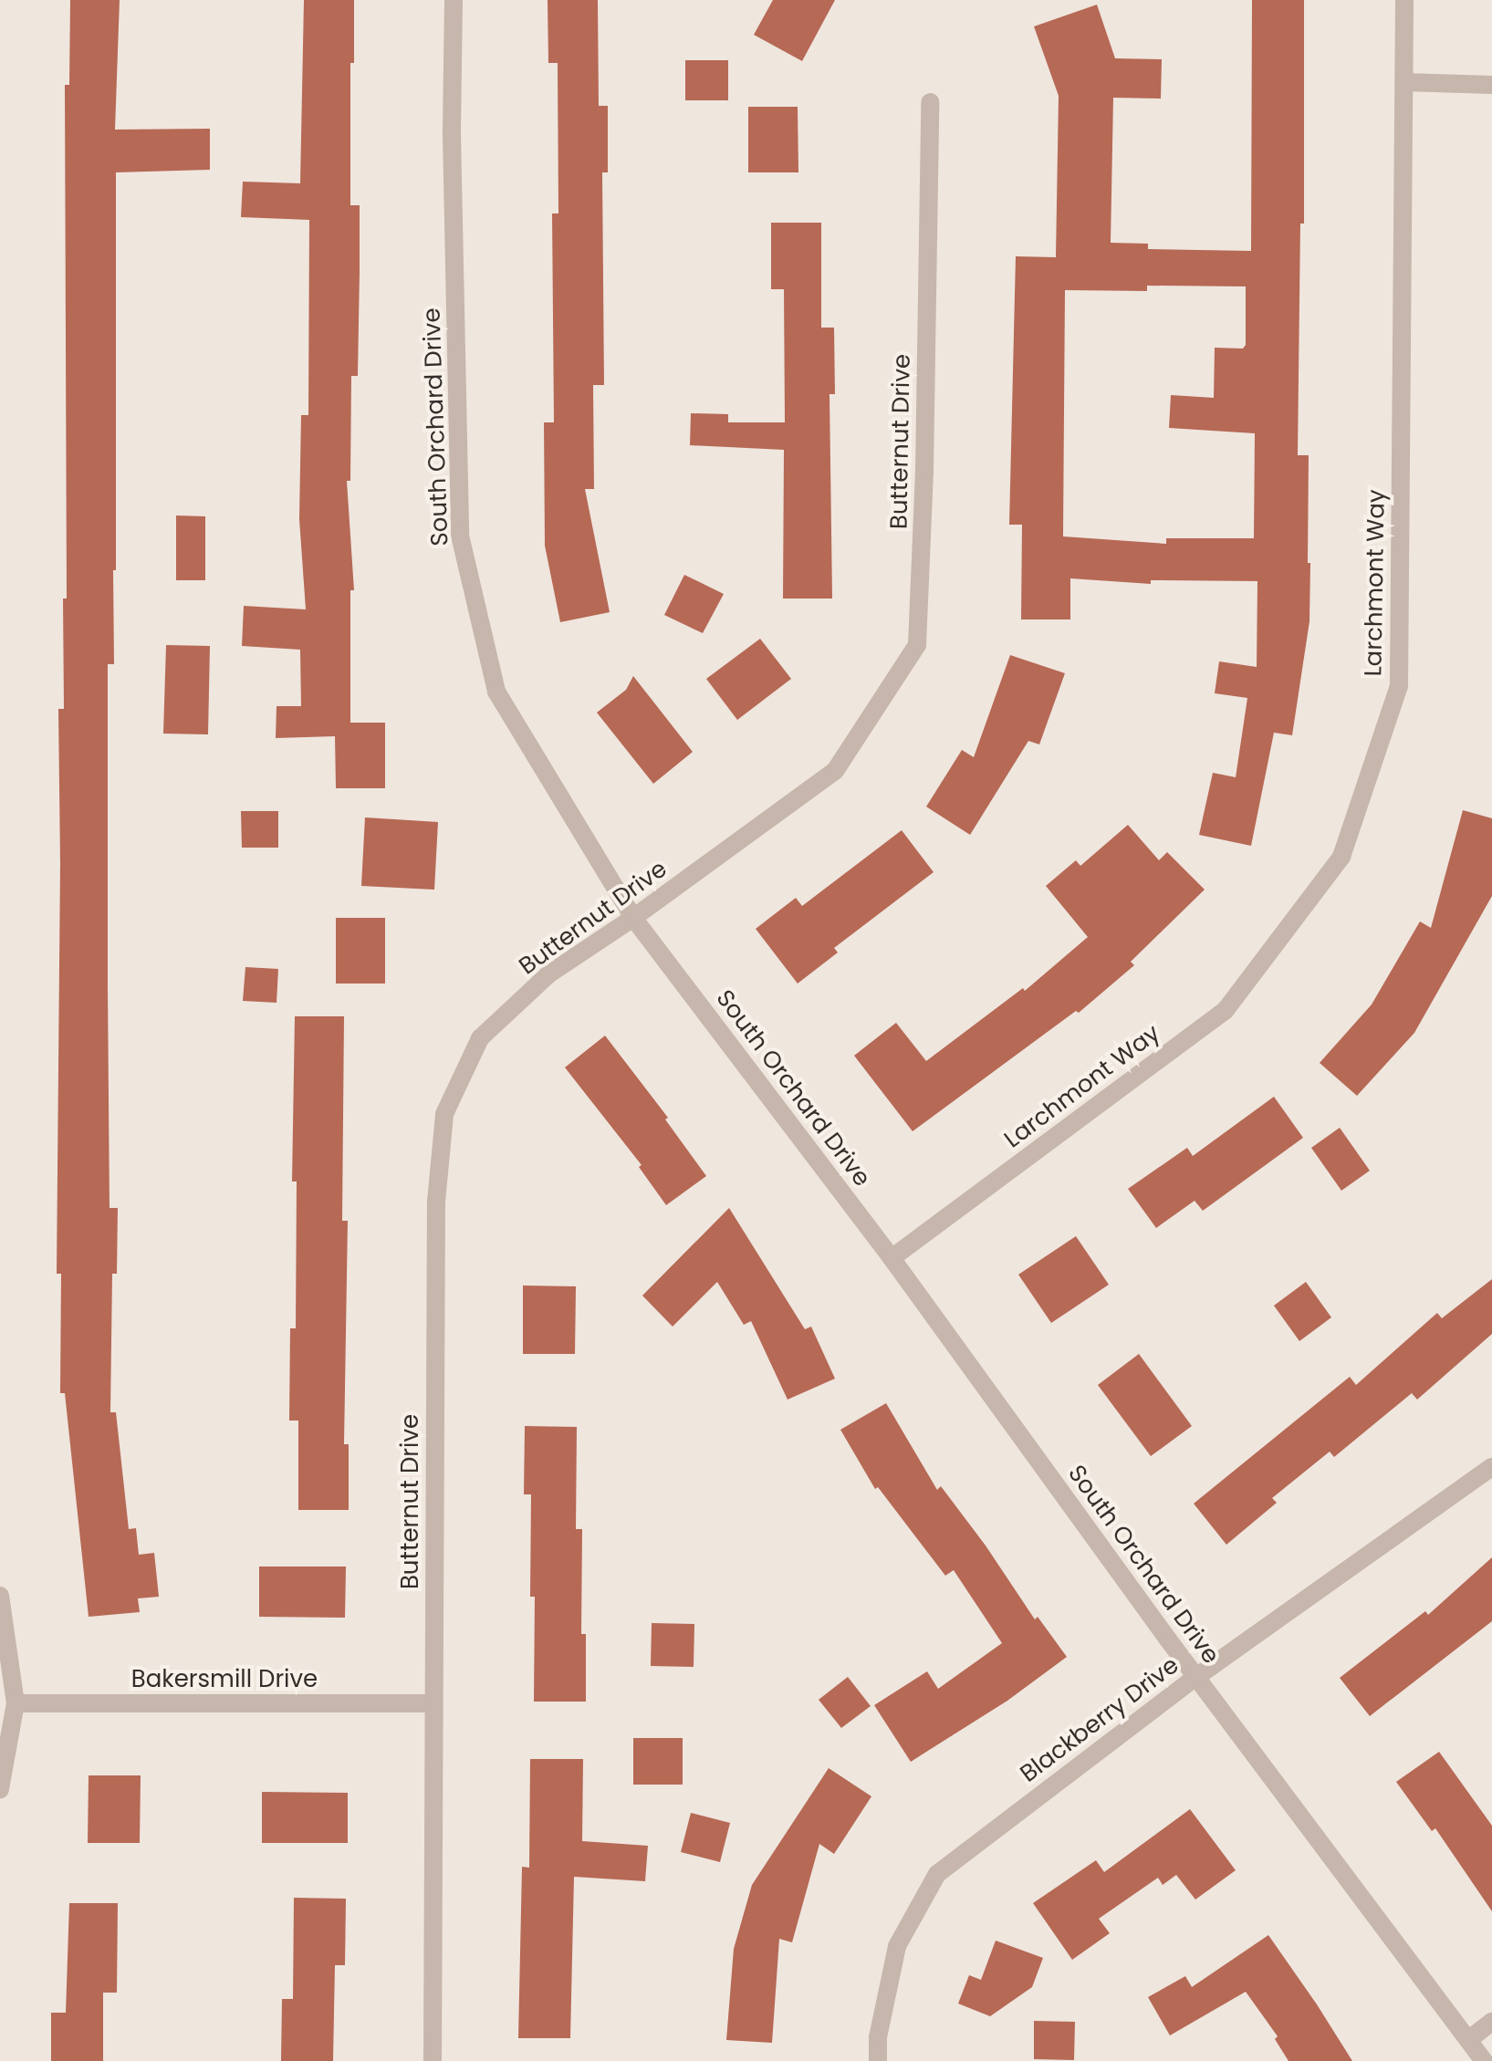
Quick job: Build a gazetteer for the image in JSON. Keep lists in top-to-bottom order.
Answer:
{
  "streets": {
    "street": [
      "South Orchard Drive",
      "Butternut Drive",
      "Larchmont Way",
      "Bakersmill Drive",
      "Blackberry Drive"
    ]
  },
  "crossings": [
    ["South Orchard Drive", "Butternut Drive"],
    ["South Orchard Drive", "Larchmont Way"],
    ["South Orchard Drive", "Blackberry Drive"],
    ["Butternut Drive", "Bakersmill Drive"]
  ]
}
